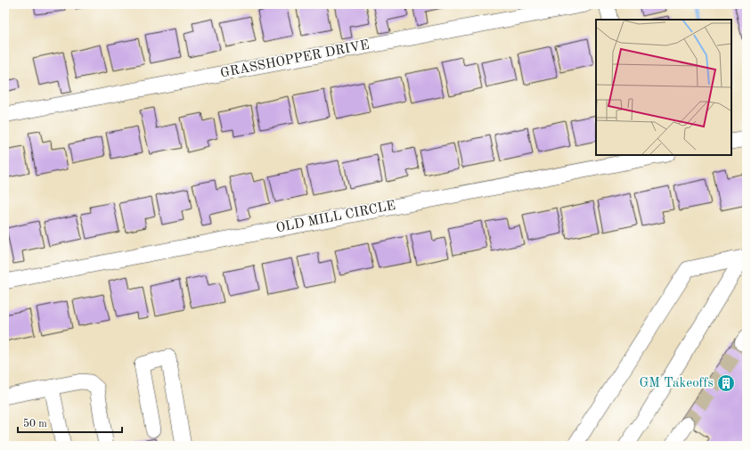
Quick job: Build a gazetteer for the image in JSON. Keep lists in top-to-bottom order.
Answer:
{
  "streets": {
    "street": ["GRASSHOPPER DRIVE", "OLD MILL CIRCLE"]
  },
  "places": {
    "building": ["GM Takeoffs"]
  },
  "scale_bar": "50 m"
}
